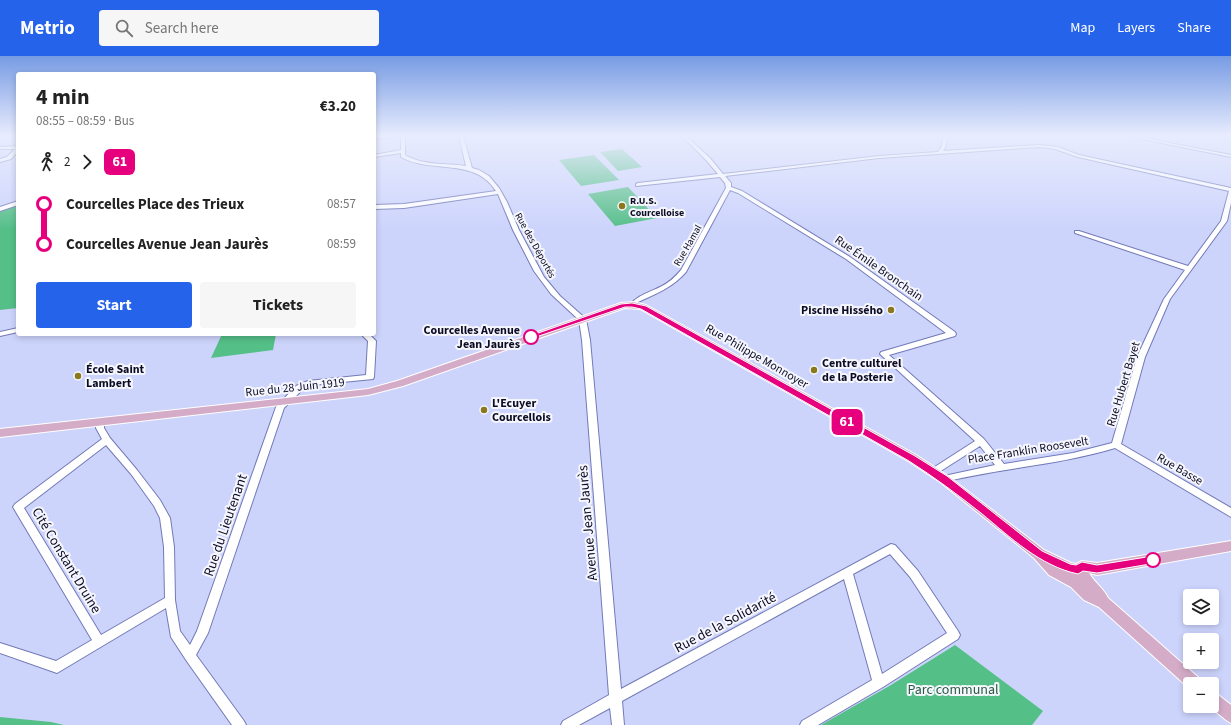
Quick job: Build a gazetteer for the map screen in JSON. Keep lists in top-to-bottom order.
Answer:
{
  "streets": {
    "main road": ["Rue Philippe Monnoyer", "Rue du 28 Juin 1919"],
    "street": [
      "Rue des Déportés",
      "Rue Hamal",
      "Rue Émile Bronchain",
      "Rue Hubert Bayet",
      "Place Franklin Roosevelt",
      "Rue Basse",
      "Avenue Jean Jaurès",
      "Rue du Lieutenant",
      "Cité Constant Druine",
      "Rue de la Solidarité"
    ]
  },
  "crossings": [
    ["Rue des Déportés", "Rue Philippe Monnoyer"],
    ["Rue des Déportés", "Rue du 28 Juin 1919"],
    ["Rue des Déportés", "Avenue Jean Jaurès"],
    ["Rue Hamal", "Rue Émile Bronchain"],
    ["Rue Hamal", "Rue Philippe Monnoyer"],
    ["Rue Émile Bronchain", "Place Franklin Roosevelt"],
    ["Rue Philippe Monnoyer", "Rue du 28 Juin 1919"],
    ["Rue Philippe Monnoyer", "Place Franklin Roosevelt"],
    ["Rue Philippe Monnoyer", "Avenue Jean Jaurès"],
    ["Rue Hubert Bayet", "Place Franklin Roosevelt"],
    ["Rue Hubert Bayet", "Rue Basse"],
    ["Rue du 28 Juin 1919", "Avenue Jean Jaurès"],
    ["Rue du 28 Juin 1919", "Rue du Lieutenant"],
    ["Place Franklin Roosevelt", "Rue Basse"],
    ["Avenue Jean Jaurès", "Rue de la Solidarité"]
  ],
  "parks": ["Parc communal"],
  "places": [
    "R.U.S. Courcelloise",
    "Piscine Hissého",
    "Courcelles Avenue Jean Jaurès",
    "Centre culturel de la Posterie",
    "École Saint Lambert",
    "L'Ecuyer Courcellois"
  ],
  "lines": ["bus line 61"],
  "page": {
    "header": "Metrio",
    "search": "Search here",
    "nav": ["Map", "Layers", "Share"],
    "on_map": "61",
    "heading": ["4 min", "08:55 – 08:59 · Bus", "€3.20"],
    "legs": ["2", "61"],
    "list": [
      {
        "name": "Courcelles Place des Trieux",
        "value": "08:57"
      },
      {
        "name": "Courcelles Avenue Jean Jaurès",
        "value": "08:59"
      }
    ],
    "buttons": ["Start", "Tickets"],
    "map_buttons": ["+", "−"]
  }
}
